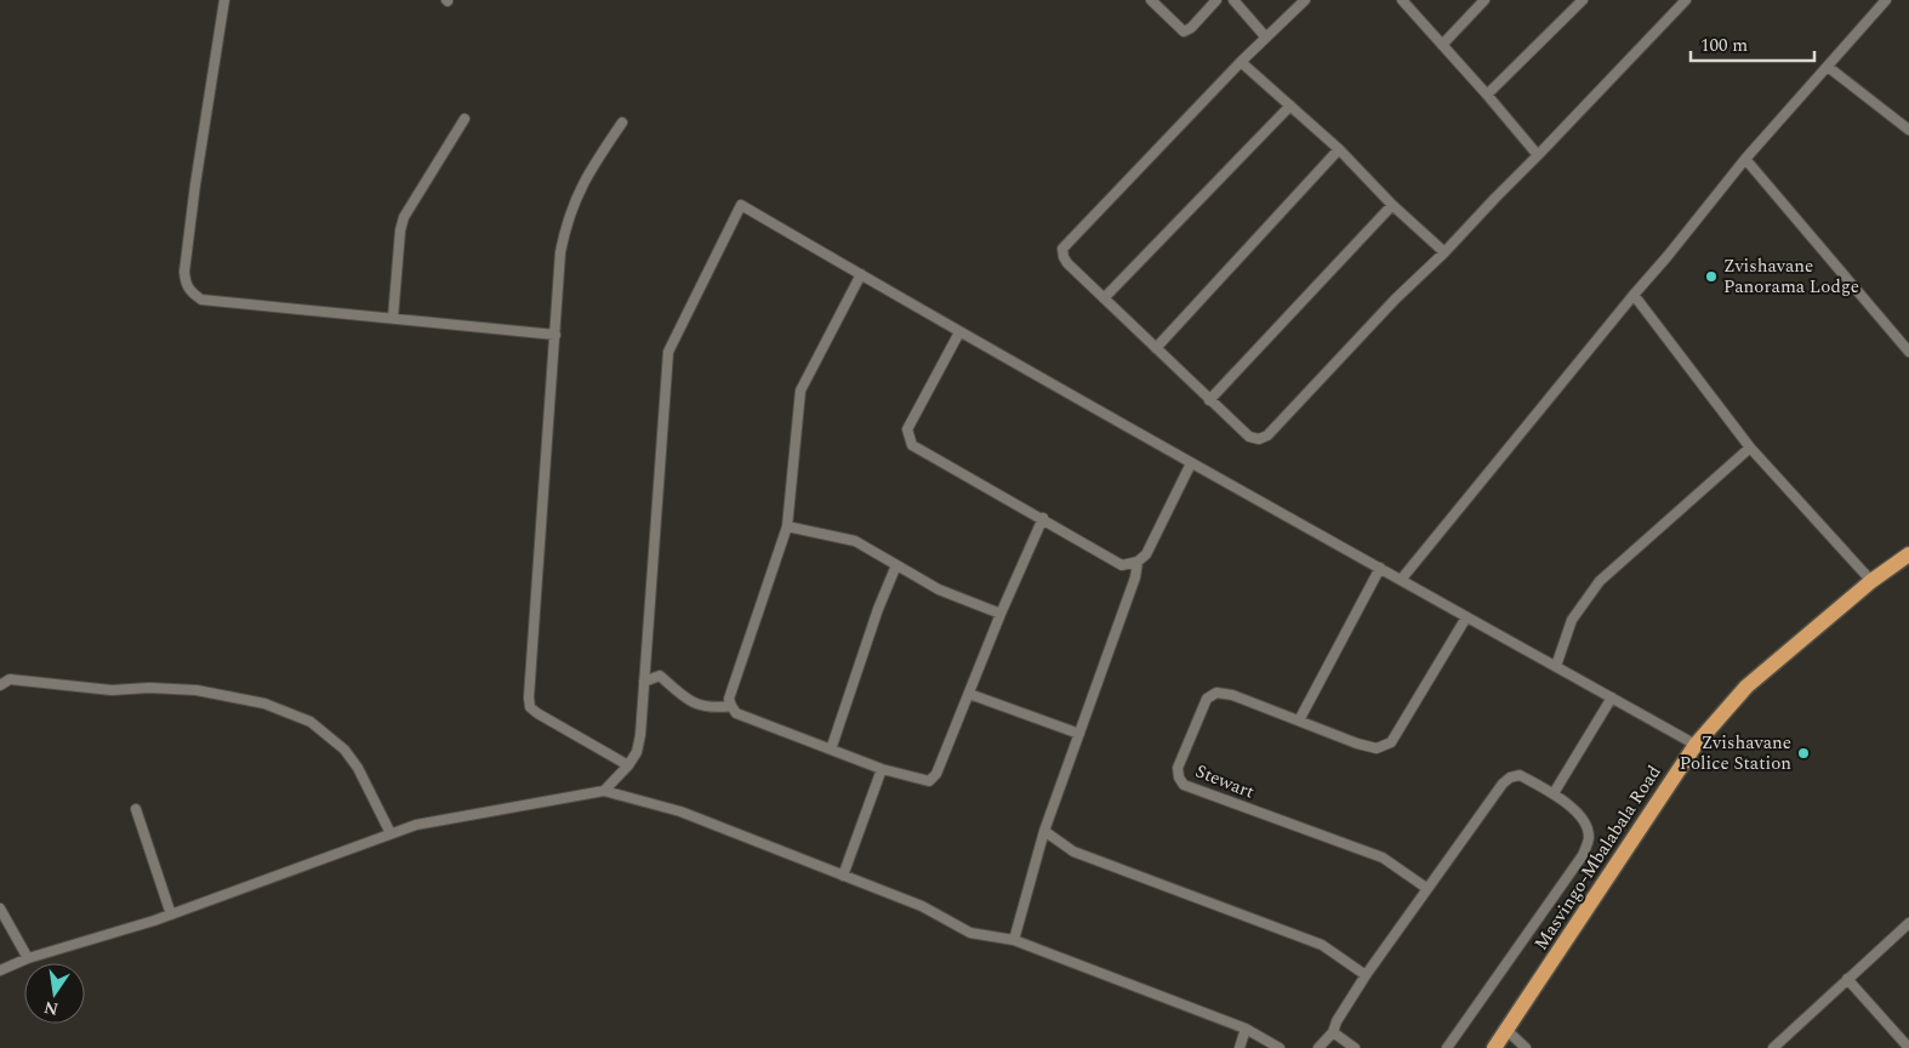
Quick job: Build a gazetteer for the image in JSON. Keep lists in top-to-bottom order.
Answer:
{
  "streets": {
    "highway": ["Masvingo-Mbalabala Road"],
    "street": ["Stewart"]
  },
  "places": ["Zvishavane Panorama Lodge", "Zvishavane Police Station"],
  "scale_bar": "100 m",
  "north": "bottom"
}
